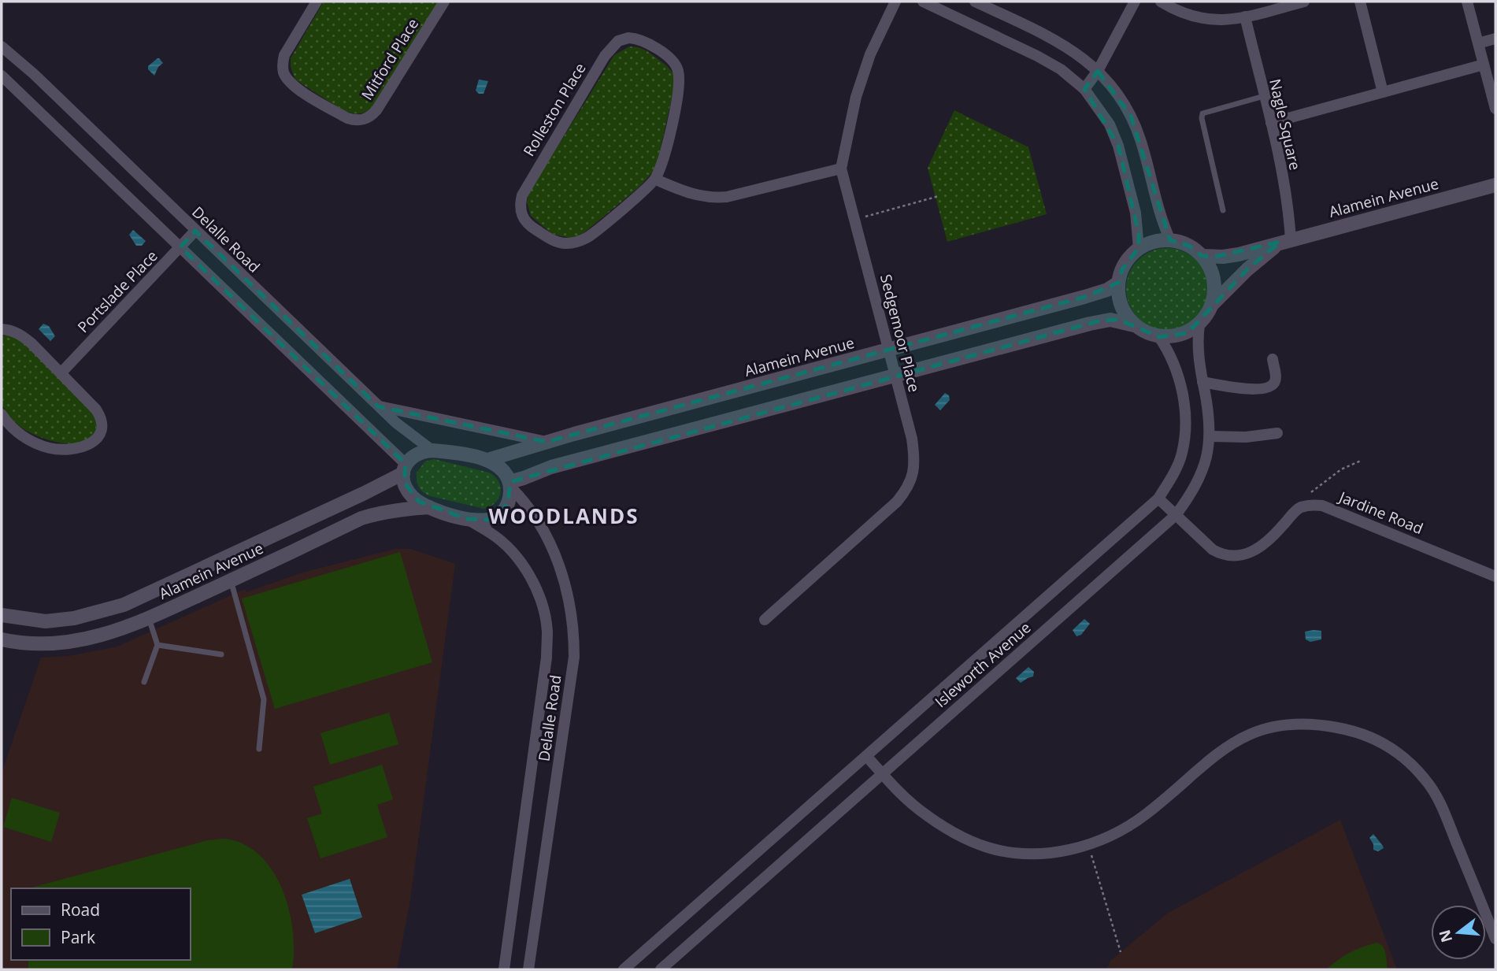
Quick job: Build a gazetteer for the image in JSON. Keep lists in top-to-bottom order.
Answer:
{
  "streets": {
    "street": [
      "Mitford Place",
      "Rolleston Place",
      "Nagle Square",
      "Alamein Avenue",
      "Delalle Road",
      "Portslade Place",
      "Sedgemoor Place",
      "Jardine Road",
      "Isleworth Avenue"
    ]
  },
  "crossings": [
    ["Nagle Square", "Alamein Avenue"],
    ["Alamein Avenue", "Delalle Road"],
    ["Alamein Avenue", "Sedgemoor Place"],
    ["Alamein Avenue", "Isleworth Avenue"],
    ["Delalle Road", "Portslade Place"]
  ],
  "districts": ["WOODLANDS"],
  "legend": ["Road", "Park"],
  "north": "left"
}
